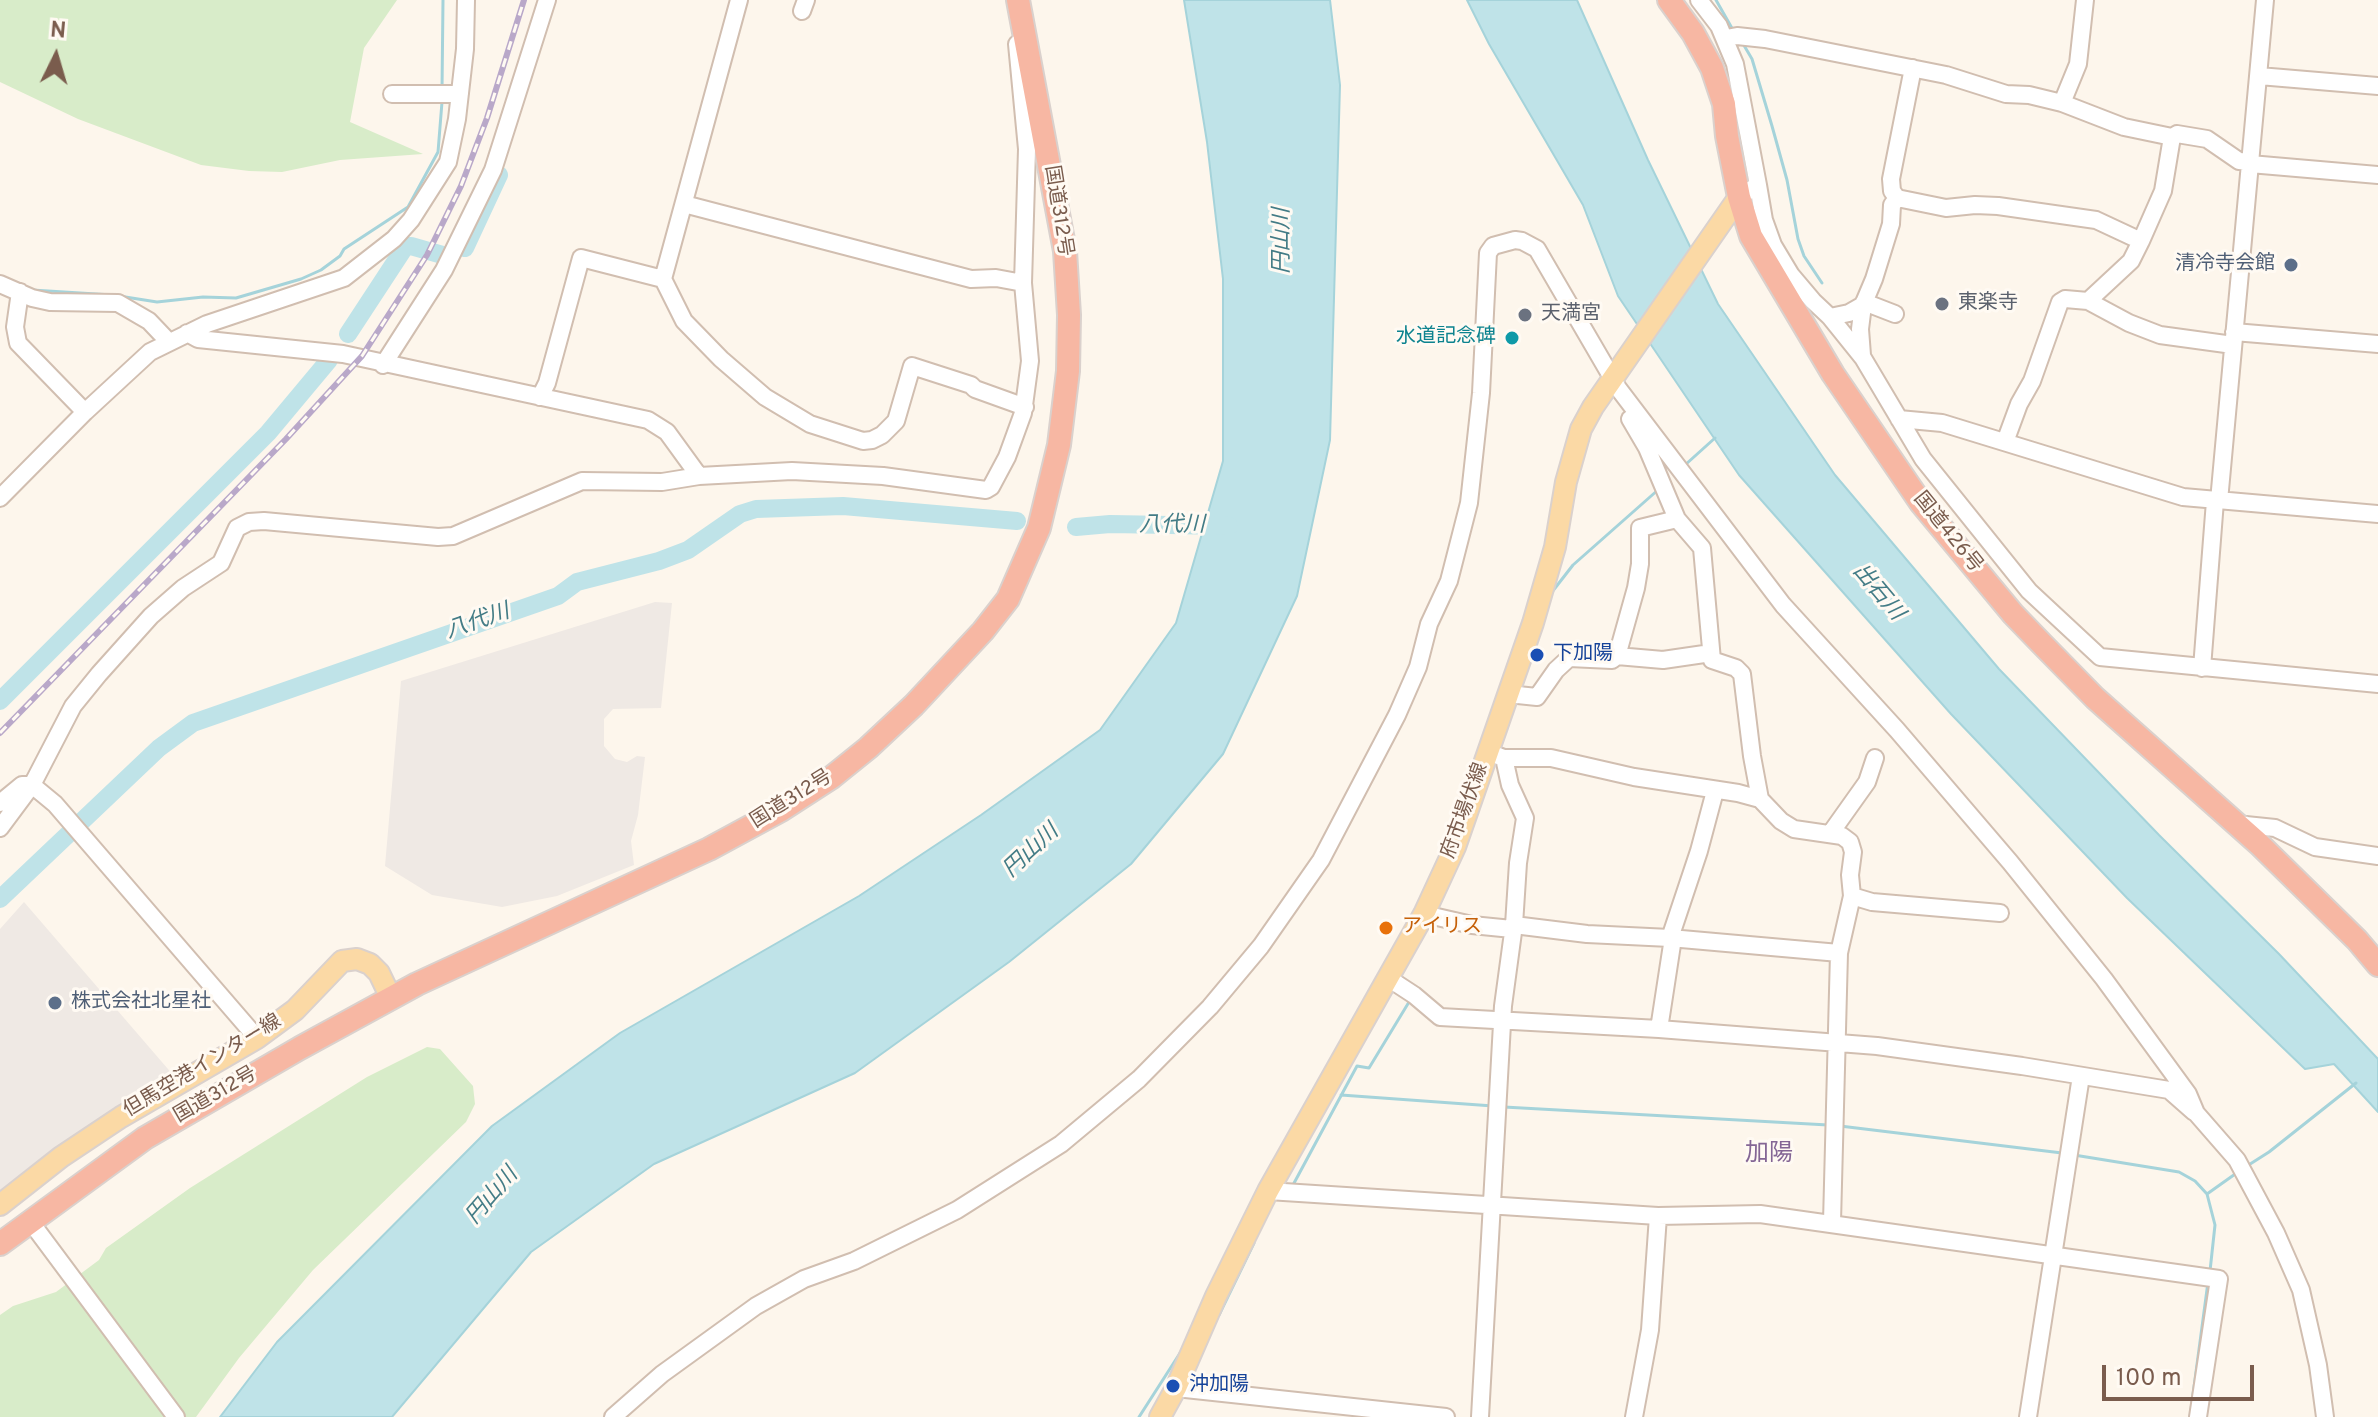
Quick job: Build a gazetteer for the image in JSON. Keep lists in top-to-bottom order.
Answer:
{
  "streets": {
    "highway": ["国道312号", "国道426号"],
    "main road": ["府市場伏線", "但馬空港インター線"]
  },
  "crossings": [
    ["国道312号", "但馬空港インター線"],
    ["国道426号", "府市場伏線"]
  ],
  "districts": ["加陽"],
  "water": ["円山川", "八代川", "出石川"],
  "places": [
    "清冷寺会館",
    "東楽寺",
    "天満宮",
    "水道記念碑",
    "下加陽",
    "アイリス",
    "株式会社北星社",
    "沖加陽"
  ],
  "scale_bar": "100 m",
  "north": "top"
}
